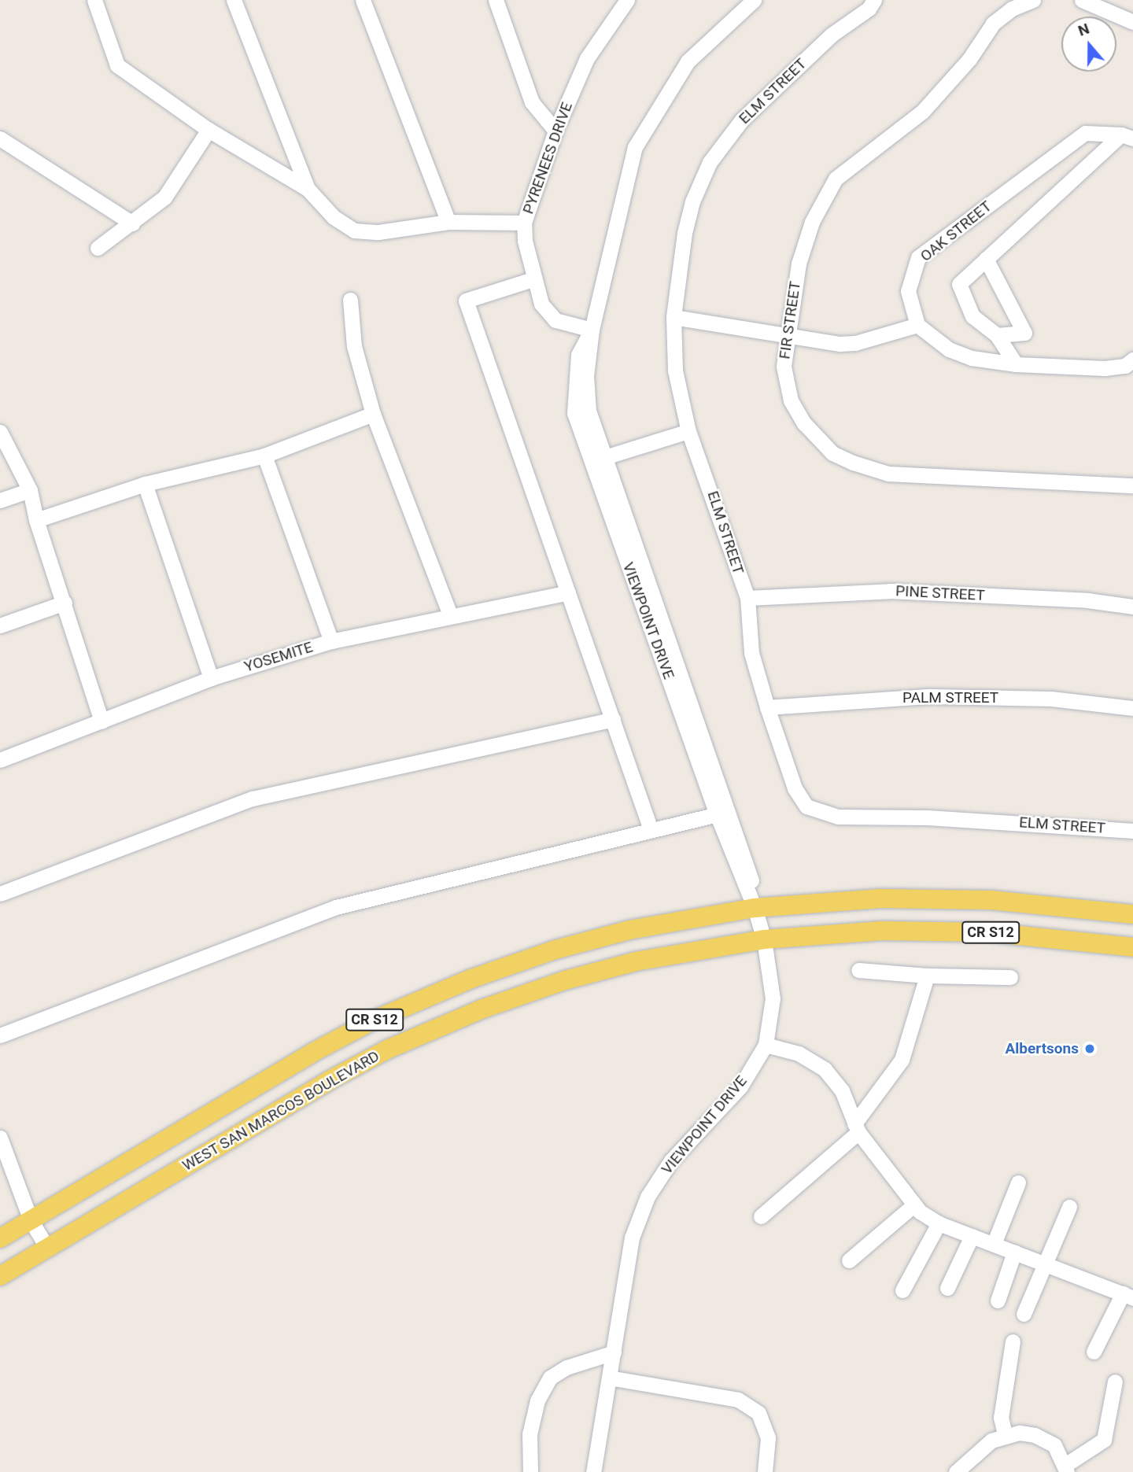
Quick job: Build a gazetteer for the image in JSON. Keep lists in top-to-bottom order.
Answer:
{
  "streets": {
    "main road": ["CR S12", "WEST SAN MARCOS BOULEVARD"],
    "street": [
      "ELM STREET",
      "PYRENEES DRIVE",
      "OAK STREET",
      "FIR STREET",
      "PINE STREET",
      "VIEWPOINT DRIVE",
      "YOSEMITE",
      "PALM STREET"
    ]
  },
  "crossings": [
    ["ELM STREET", "PINE STREET"],
    ["ELM STREET", "PALM STREET"],
    ["PYRENEES DRIVE", "VIEWPOINT DRIVE"],
    ["VIEWPOINT DRIVE", "CR S12"],
    ["VIEWPOINT DRIVE", "WEST SAN MARCOS BOULEVARD"]
  ],
  "places": ["Albertsons"],
  "north": "top"
}
